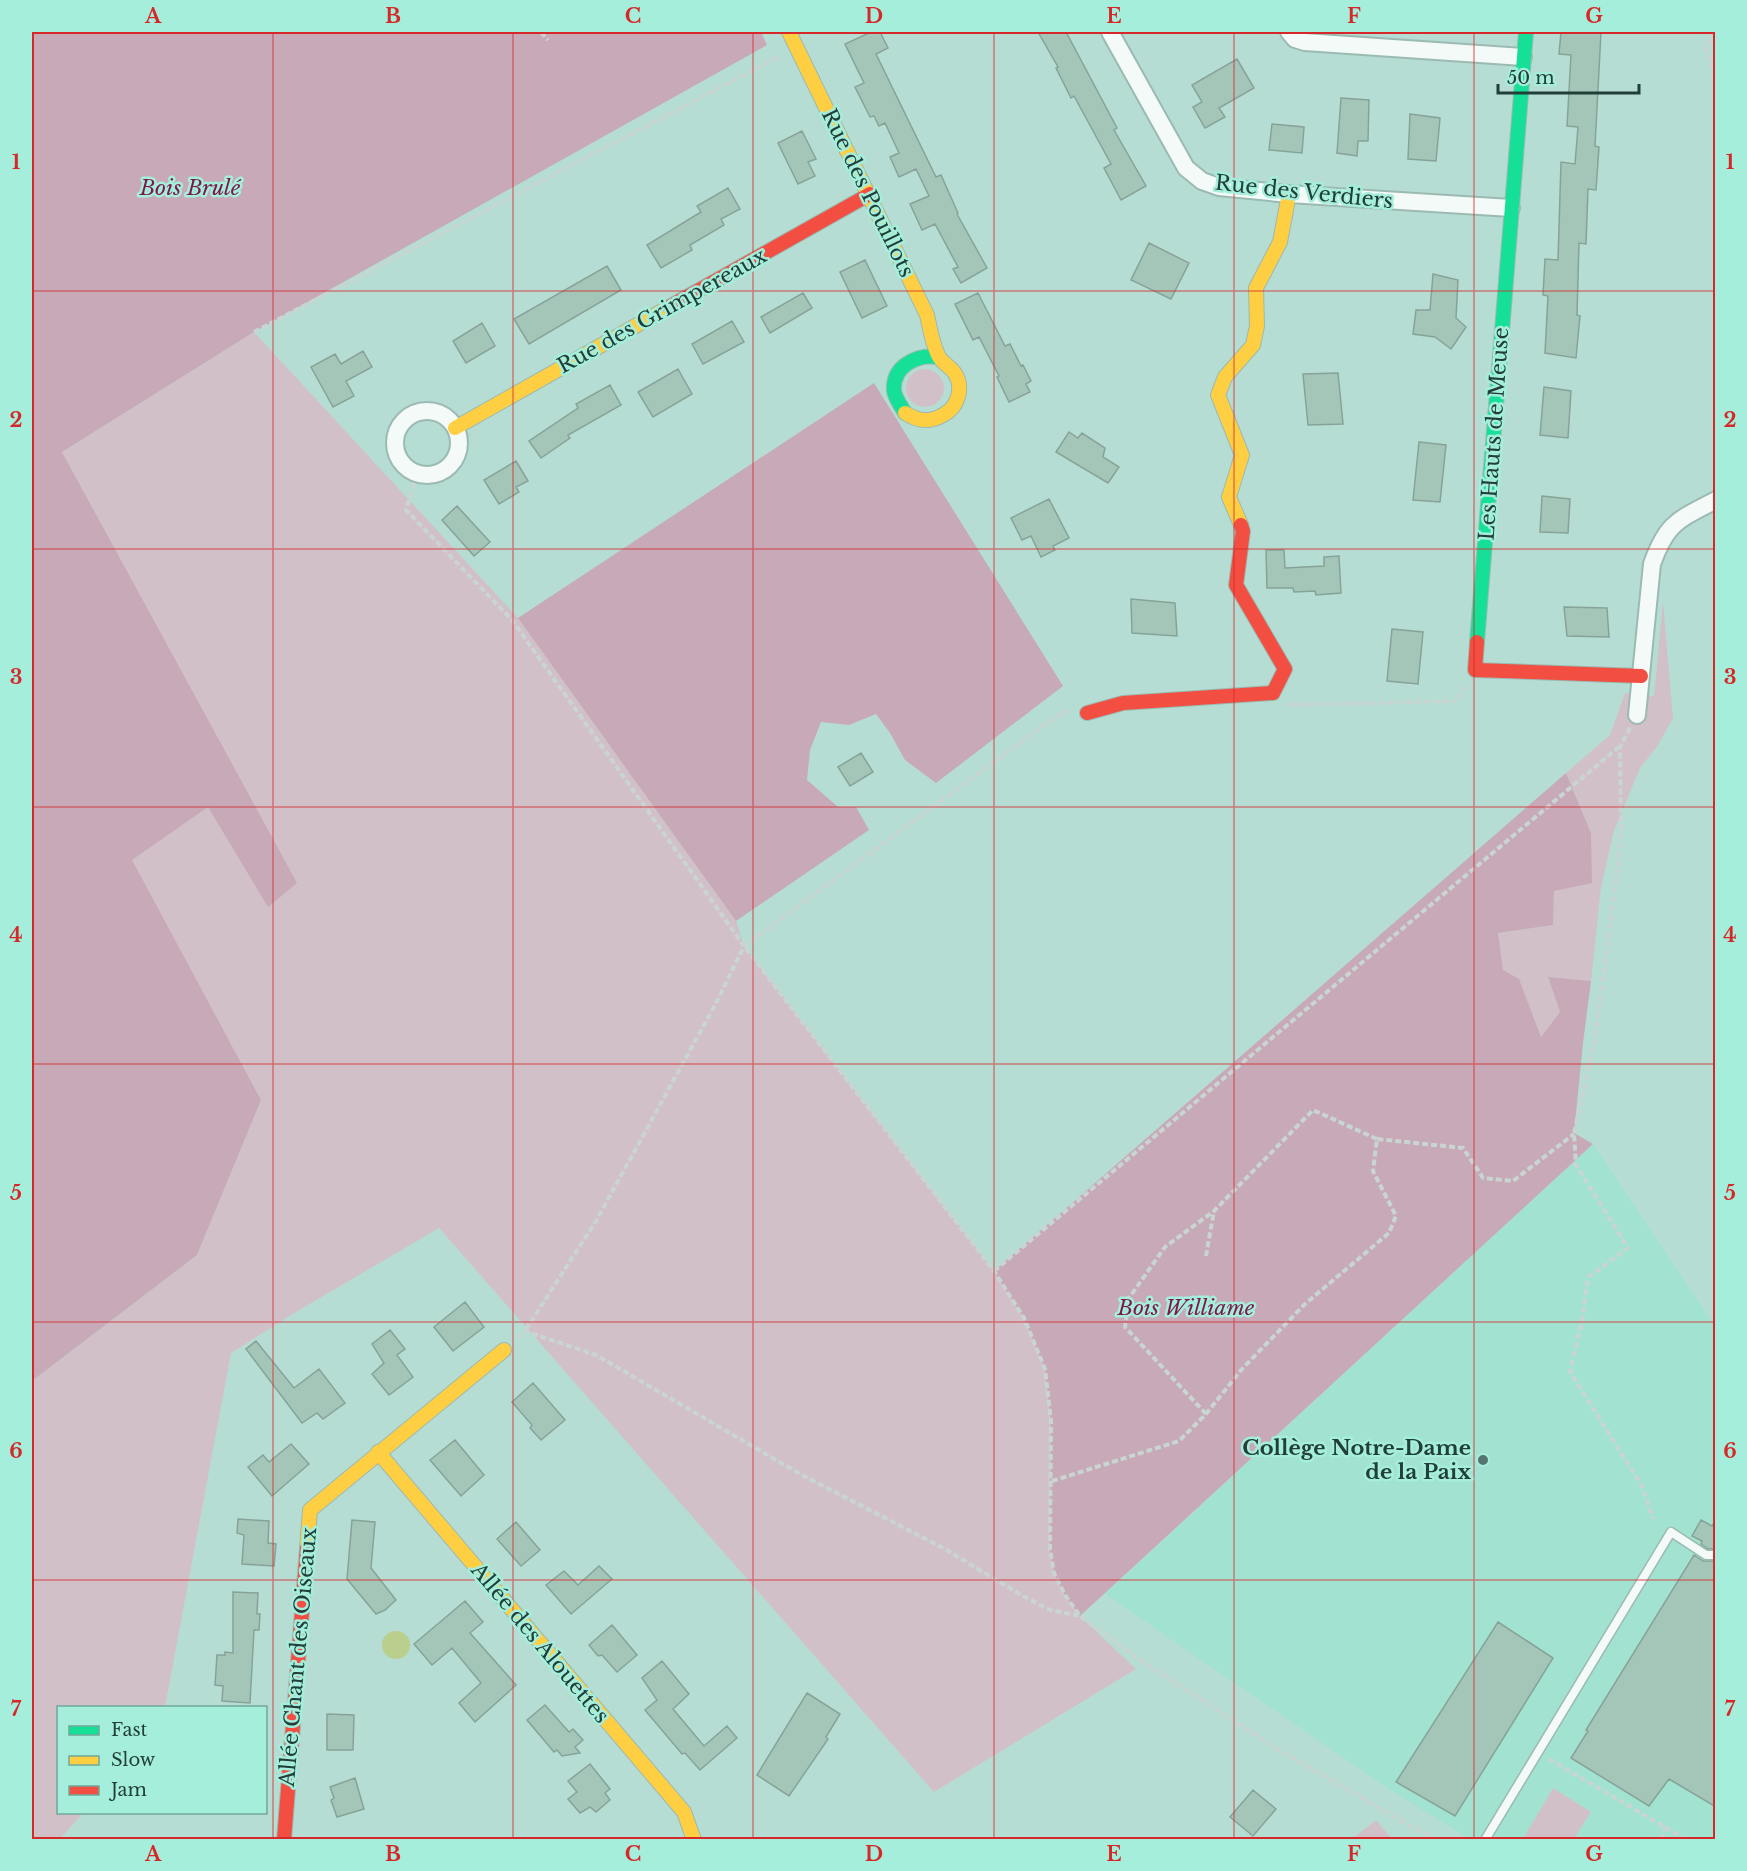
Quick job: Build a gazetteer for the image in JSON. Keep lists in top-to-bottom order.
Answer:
{
  "streets": {
    "street": [
      "Rue des Verdiers",
      "Rue des Pouillots",
      "Rue des Grimpereaux",
      "Les Hauts de Meuse",
      "Allée des Alouettes",
      "Allée Chant des Oiseaux"
    ]
  },
  "crossings": [
    ["Rue des Verdiers", "Les Hauts de Meuse"],
    ["Rue des Pouillots", "Rue des Grimpereaux"],
    ["Allée des Alouettes", "Allée Chant des Oiseaux"]
  ],
  "parks": ["Bois Brulé", "Bois Williame"],
  "places": ["Collège Notre-Dame de la Paix"],
  "legend": ["Fast", "Slow", "Jam"],
  "scale_bar": "50 m",
  "grid": {
    "columns": [
      "A",
      "B",
      "C",
      "D",
      "E",
      "F",
      "G"
    ],
    "rows": [
      "1",
      "2",
      "3",
      "4",
      "5",
      "6",
      "7"
    ]
  }
}
